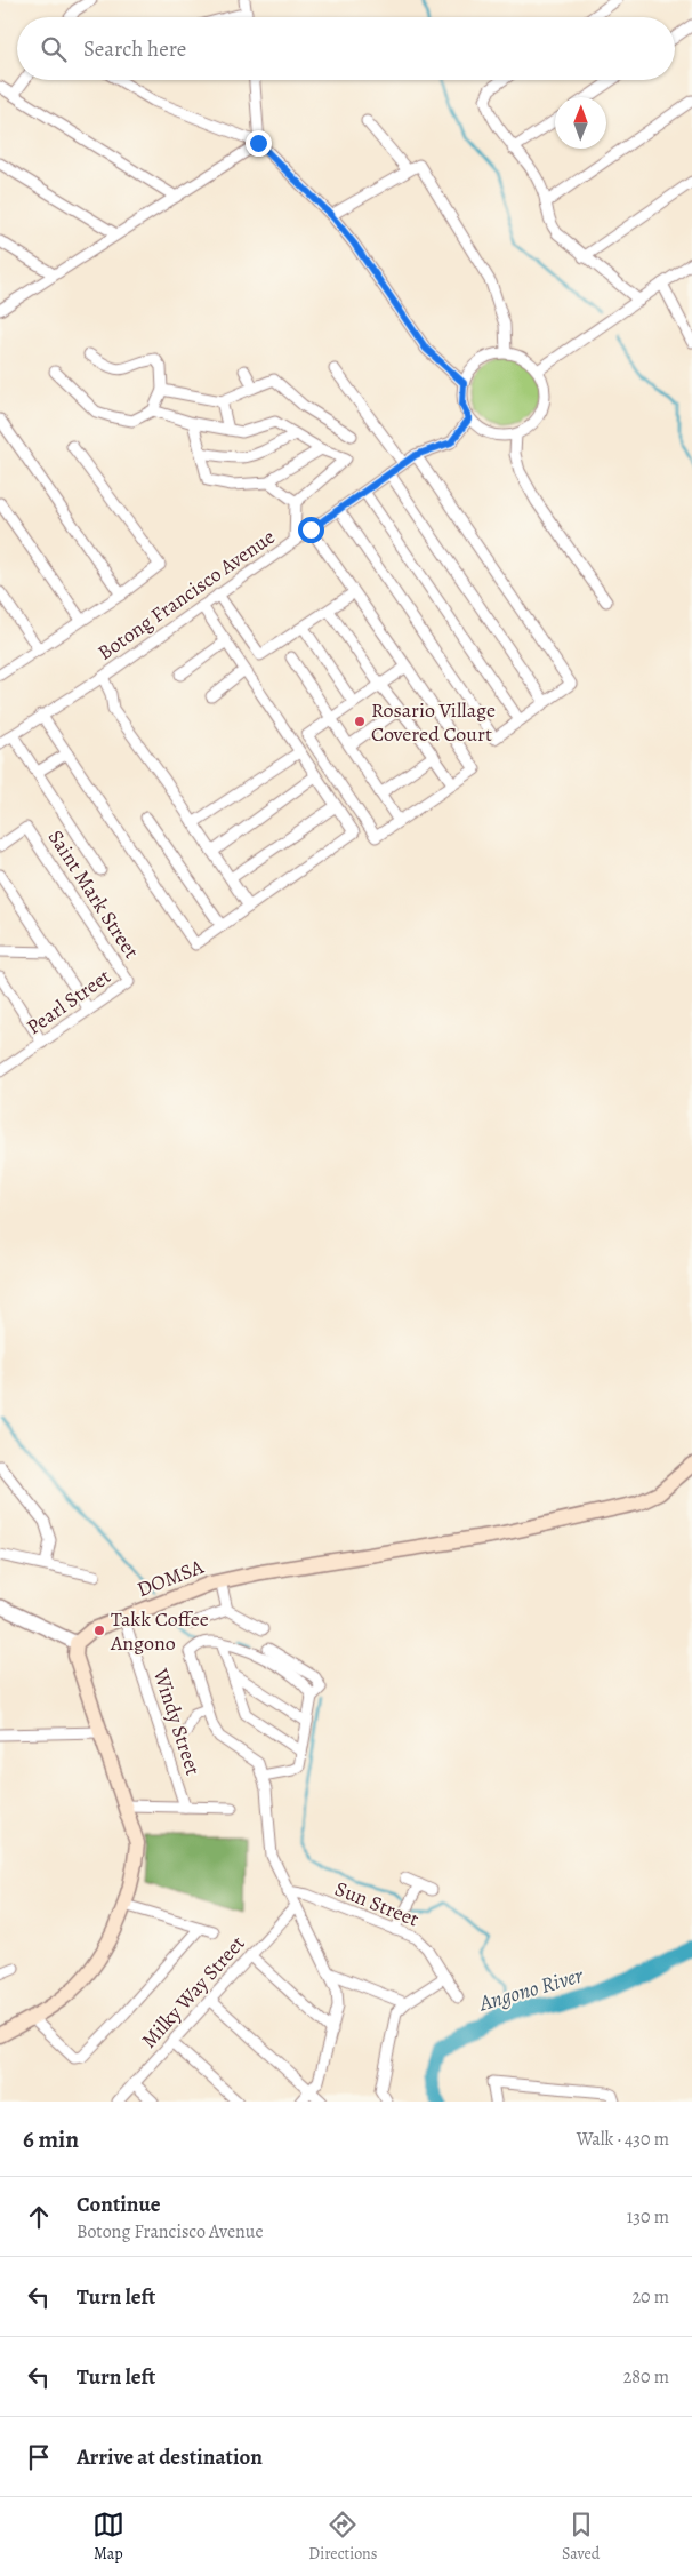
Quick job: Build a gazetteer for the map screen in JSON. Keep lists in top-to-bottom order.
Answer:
{
  "streets": {
    "main road": ["DOMSA"],
    "street": [
      "Botong Francisco Avenue",
      "Saint Mark Street",
      "Pearl Street",
      "Windy Street",
      "Sun Street",
      "Milky Way Street"
    ]
  },
  "crossings": [
    ["Saint Mark Street", "Pearl Street"],
    ["DOMSA", "Windy Street"]
  ],
  "water": ["Angono River"],
  "places": ["Rosario Village Covered Court", "Takk Coffee Angono"],
  "north": "top",
  "page": {
    "search": "Search here",
    "heading": ["6 min", "Walk · 430 m"],
    "list": [
      ["Continue", "Botong Francisco Avenue", "130 m"],
      ["Turn left", "20 m"],
      ["Turn left", "280 m"],
      "Arrive at destination"
    ],
    "nav": ["Map", "Directions", "Saved"]
  }
}
